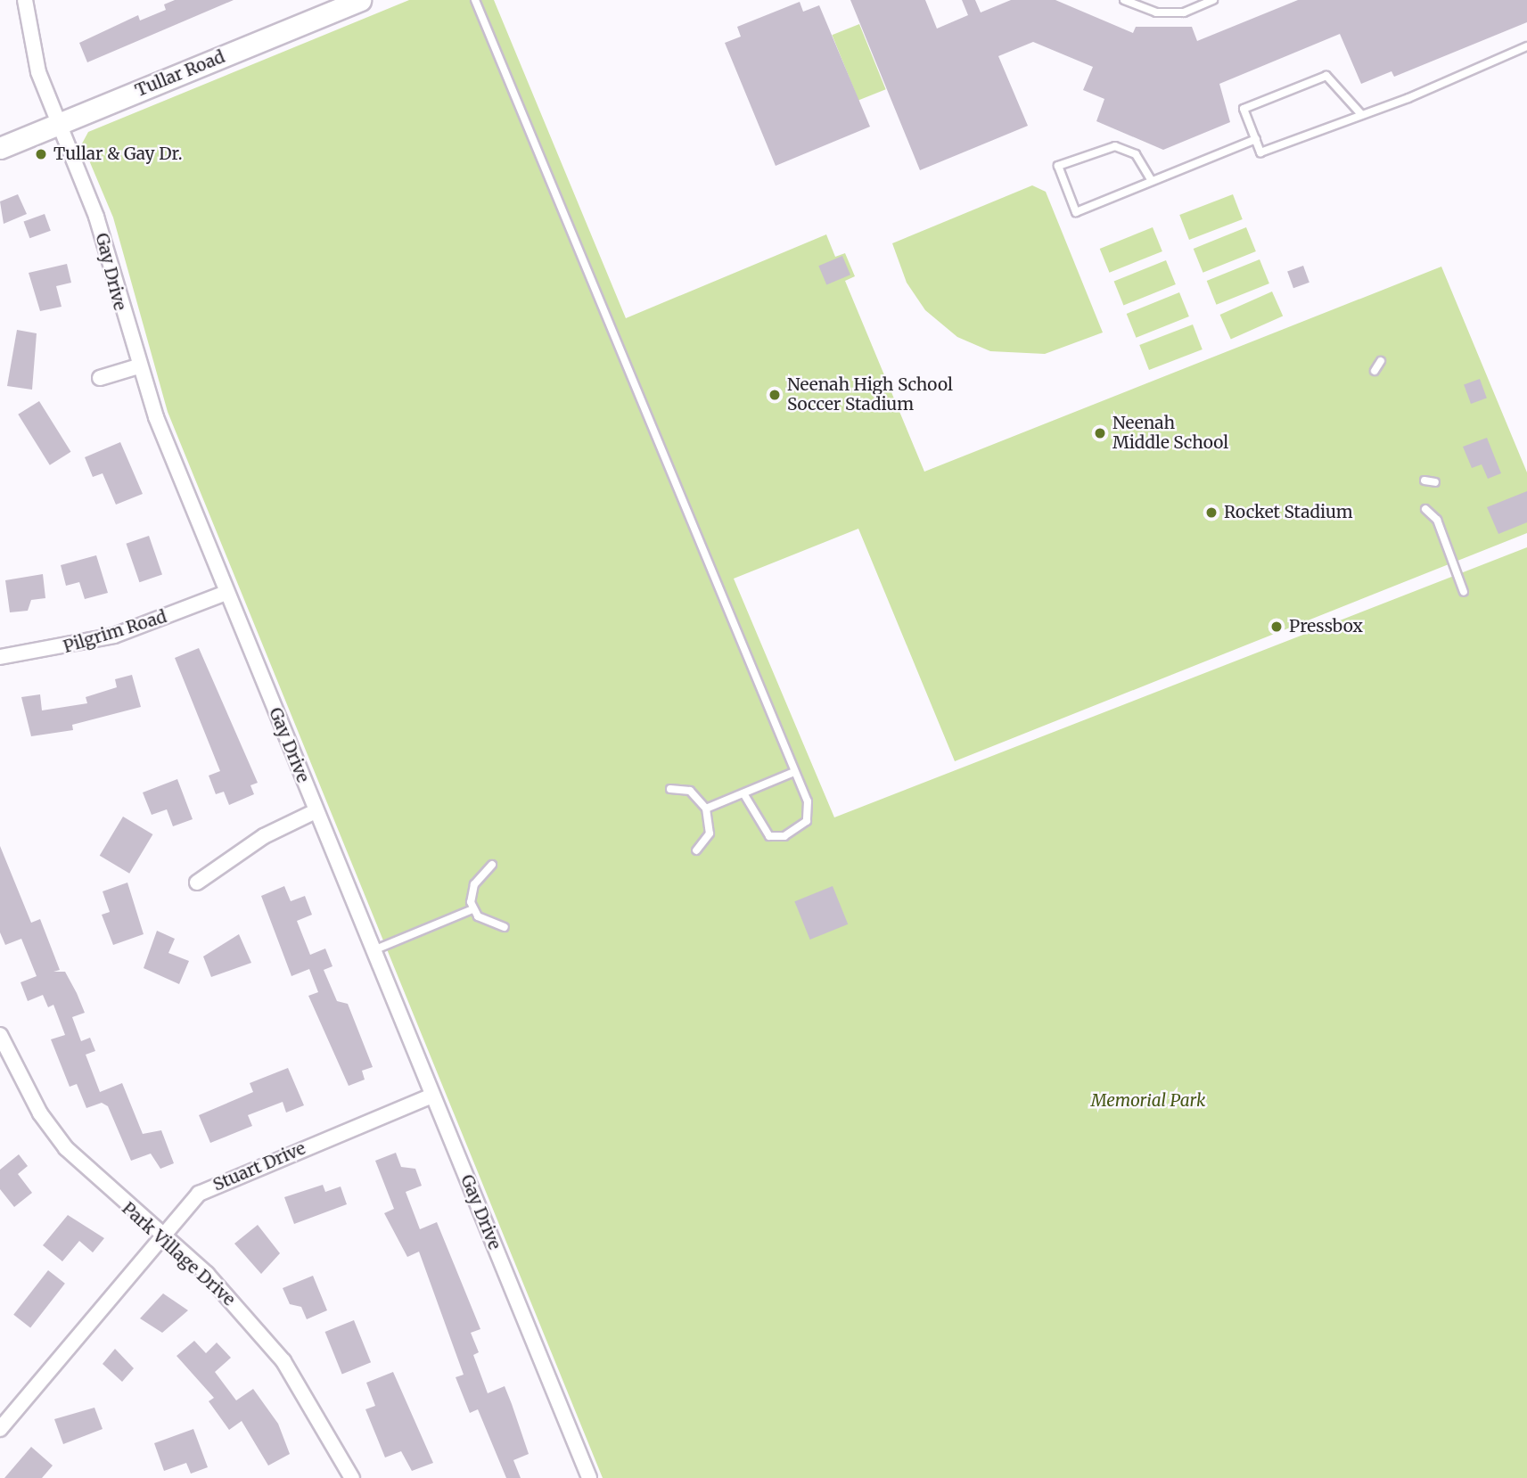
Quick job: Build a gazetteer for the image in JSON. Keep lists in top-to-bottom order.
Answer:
{
  "streets": {
    "main road": ["Tullar Road"],
    "street": [
      "Gay Drive",
      "Pilgrim Road",
      "Stuart Drive",
      "Park Village Drive"
    ]
  },
  "crossings": [
    ["Tullar Road", "Gay Drive"],
    ["Gay Drive", "Pilgrim Road"],
    ["Gay Drive", "Stuart Drive"],
    ["Stuart Drive", "Park Village Drive"]
  ],
  "parks": ["Memorial Park"],
  "places": [
    "Tullar & Gay Dr.",
    "Neenah High School Soccer Stadium",
    "Neenah Middle School",
    "Rocket Stadium",
    "Pressbox"
  ]
}
